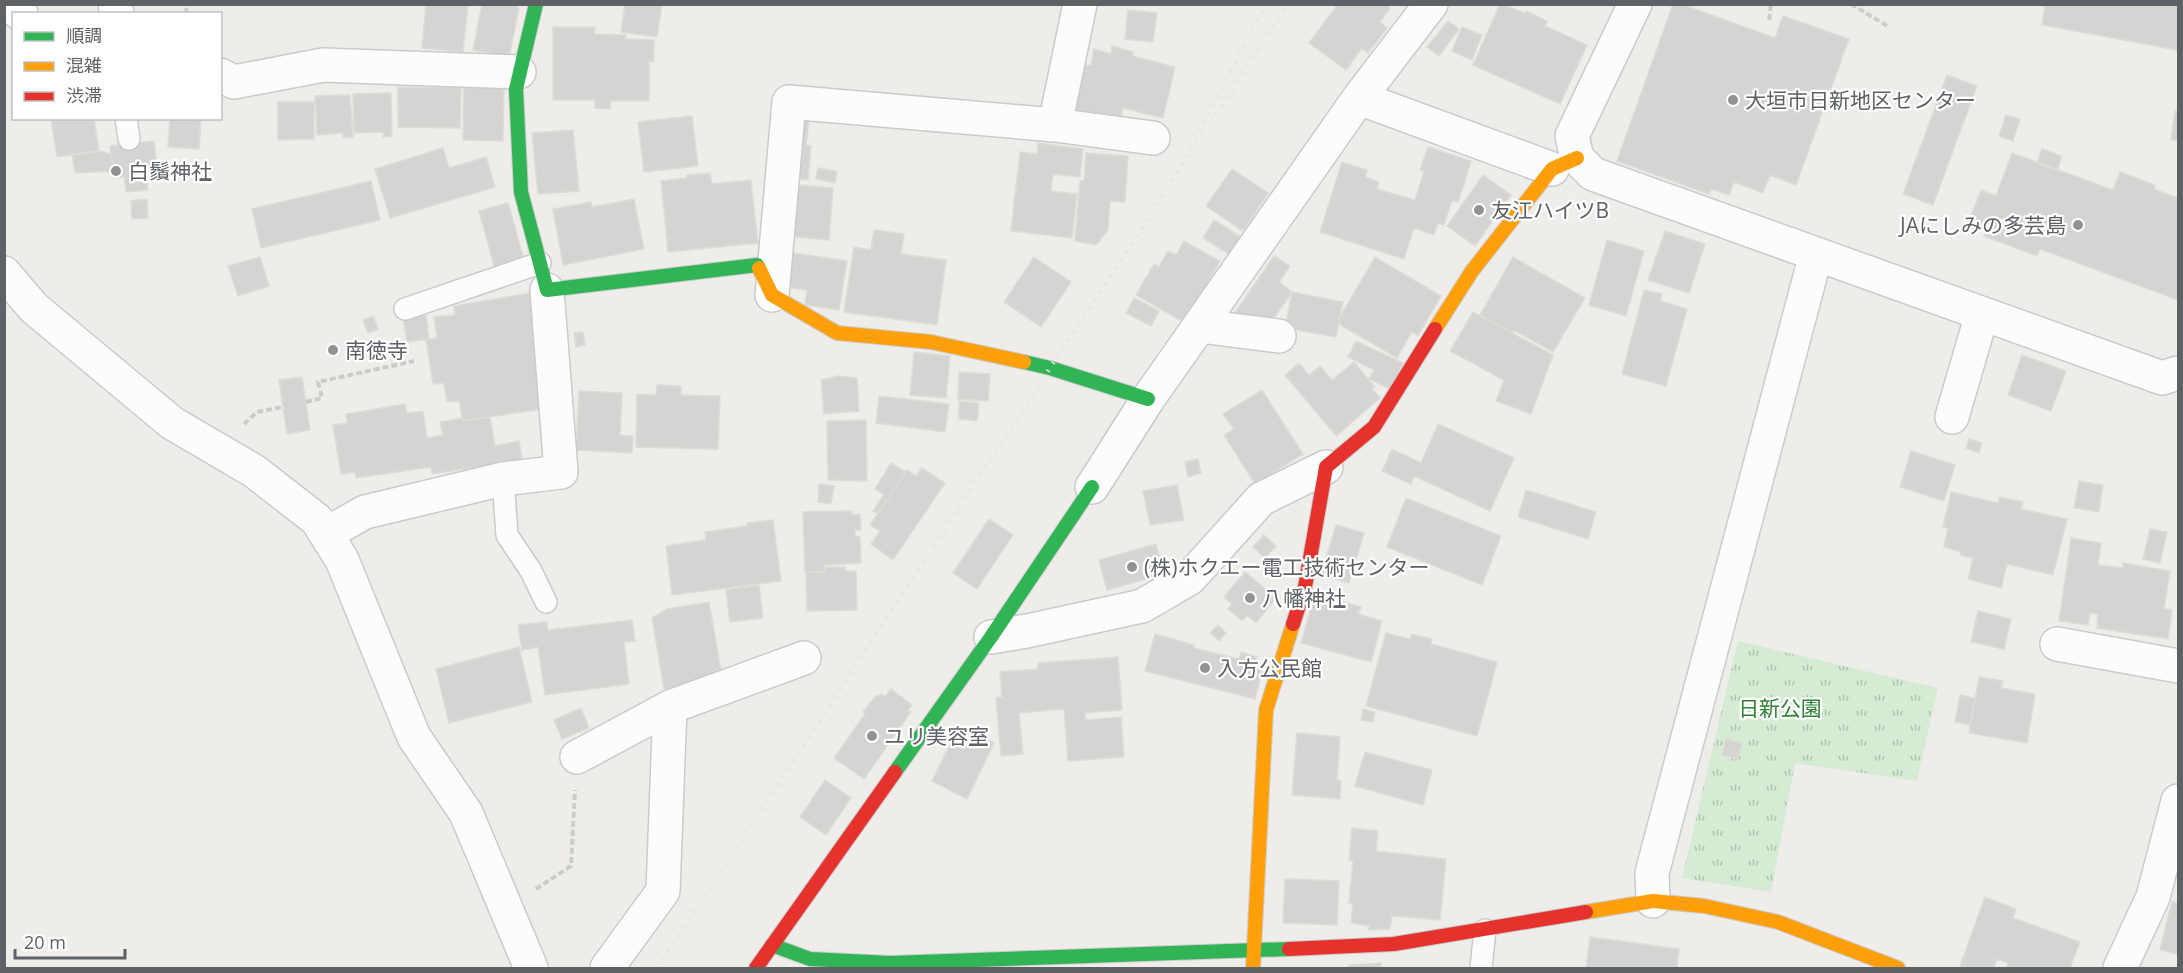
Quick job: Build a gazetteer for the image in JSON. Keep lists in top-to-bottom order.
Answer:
{
  "parks": ["日新公園"],
  "places": [
    "大垣市日新地区センター",
    "白鬚神社",
    "友江ハイツB",
    "JAにしみの多芸島",
    "南徳寺",
    "(株)ホクエー電工技術センター",
    "八幡神社",
    "入方公民館",
    "ユリ美容室"
  ],
  "legend": ["順調", "混雑", "渋滞"],
  "scale_bar": "20 m"
}
